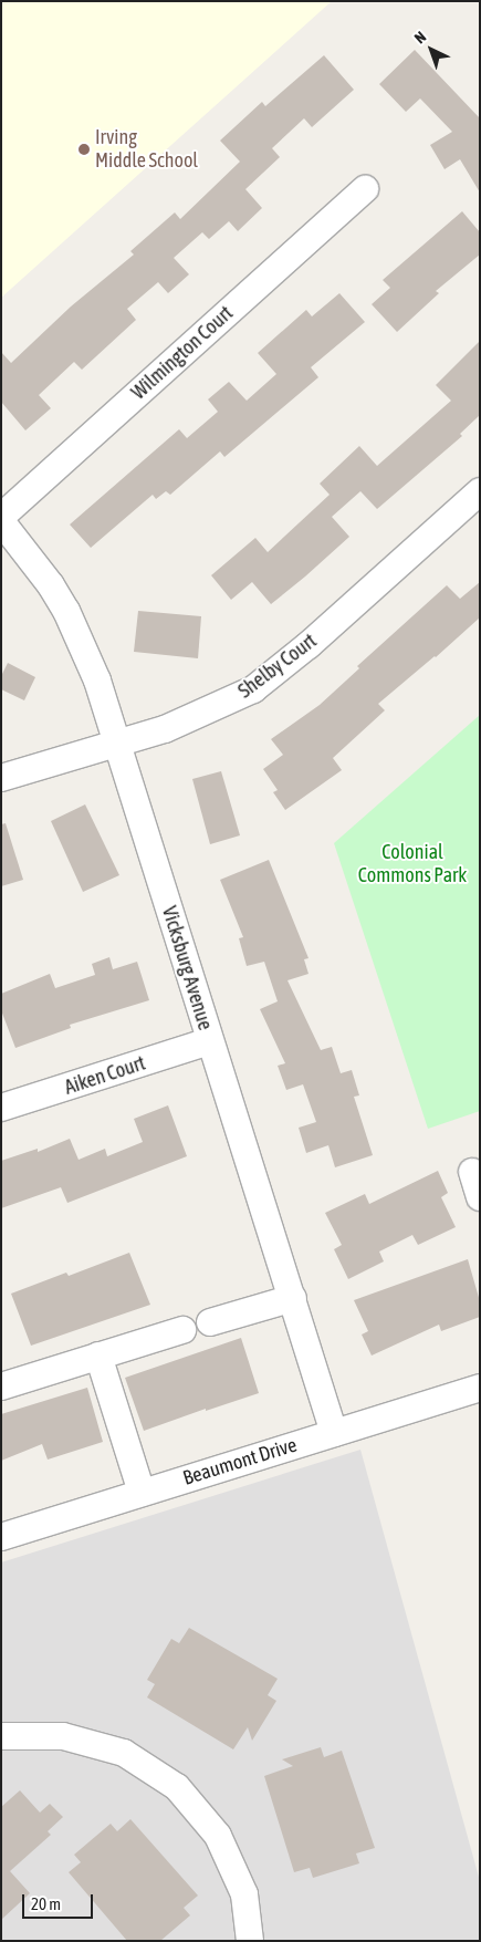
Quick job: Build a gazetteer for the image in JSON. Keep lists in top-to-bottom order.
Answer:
{
  "streets": {
    "street": [
      "Wilmington Court",
      "Shelby Court",
      "Vicksburg Avenue",
      "Aiken Court",
      "Beaumont Drive"
    ]
  },
  "crossings": [
    ["Shelby Court", "Vicksburg Avenue"],
    ["Vicksburg Avenue", "Aiken Court"],
    ["Vicksburg Avenue", "Beaumont Drive"]
  ],
  "parks": ["Colonial Commons Park"],
  "places": ["Irving Middle School"],
  "scale_bar": "20 m",
  "north": "top left"
}
